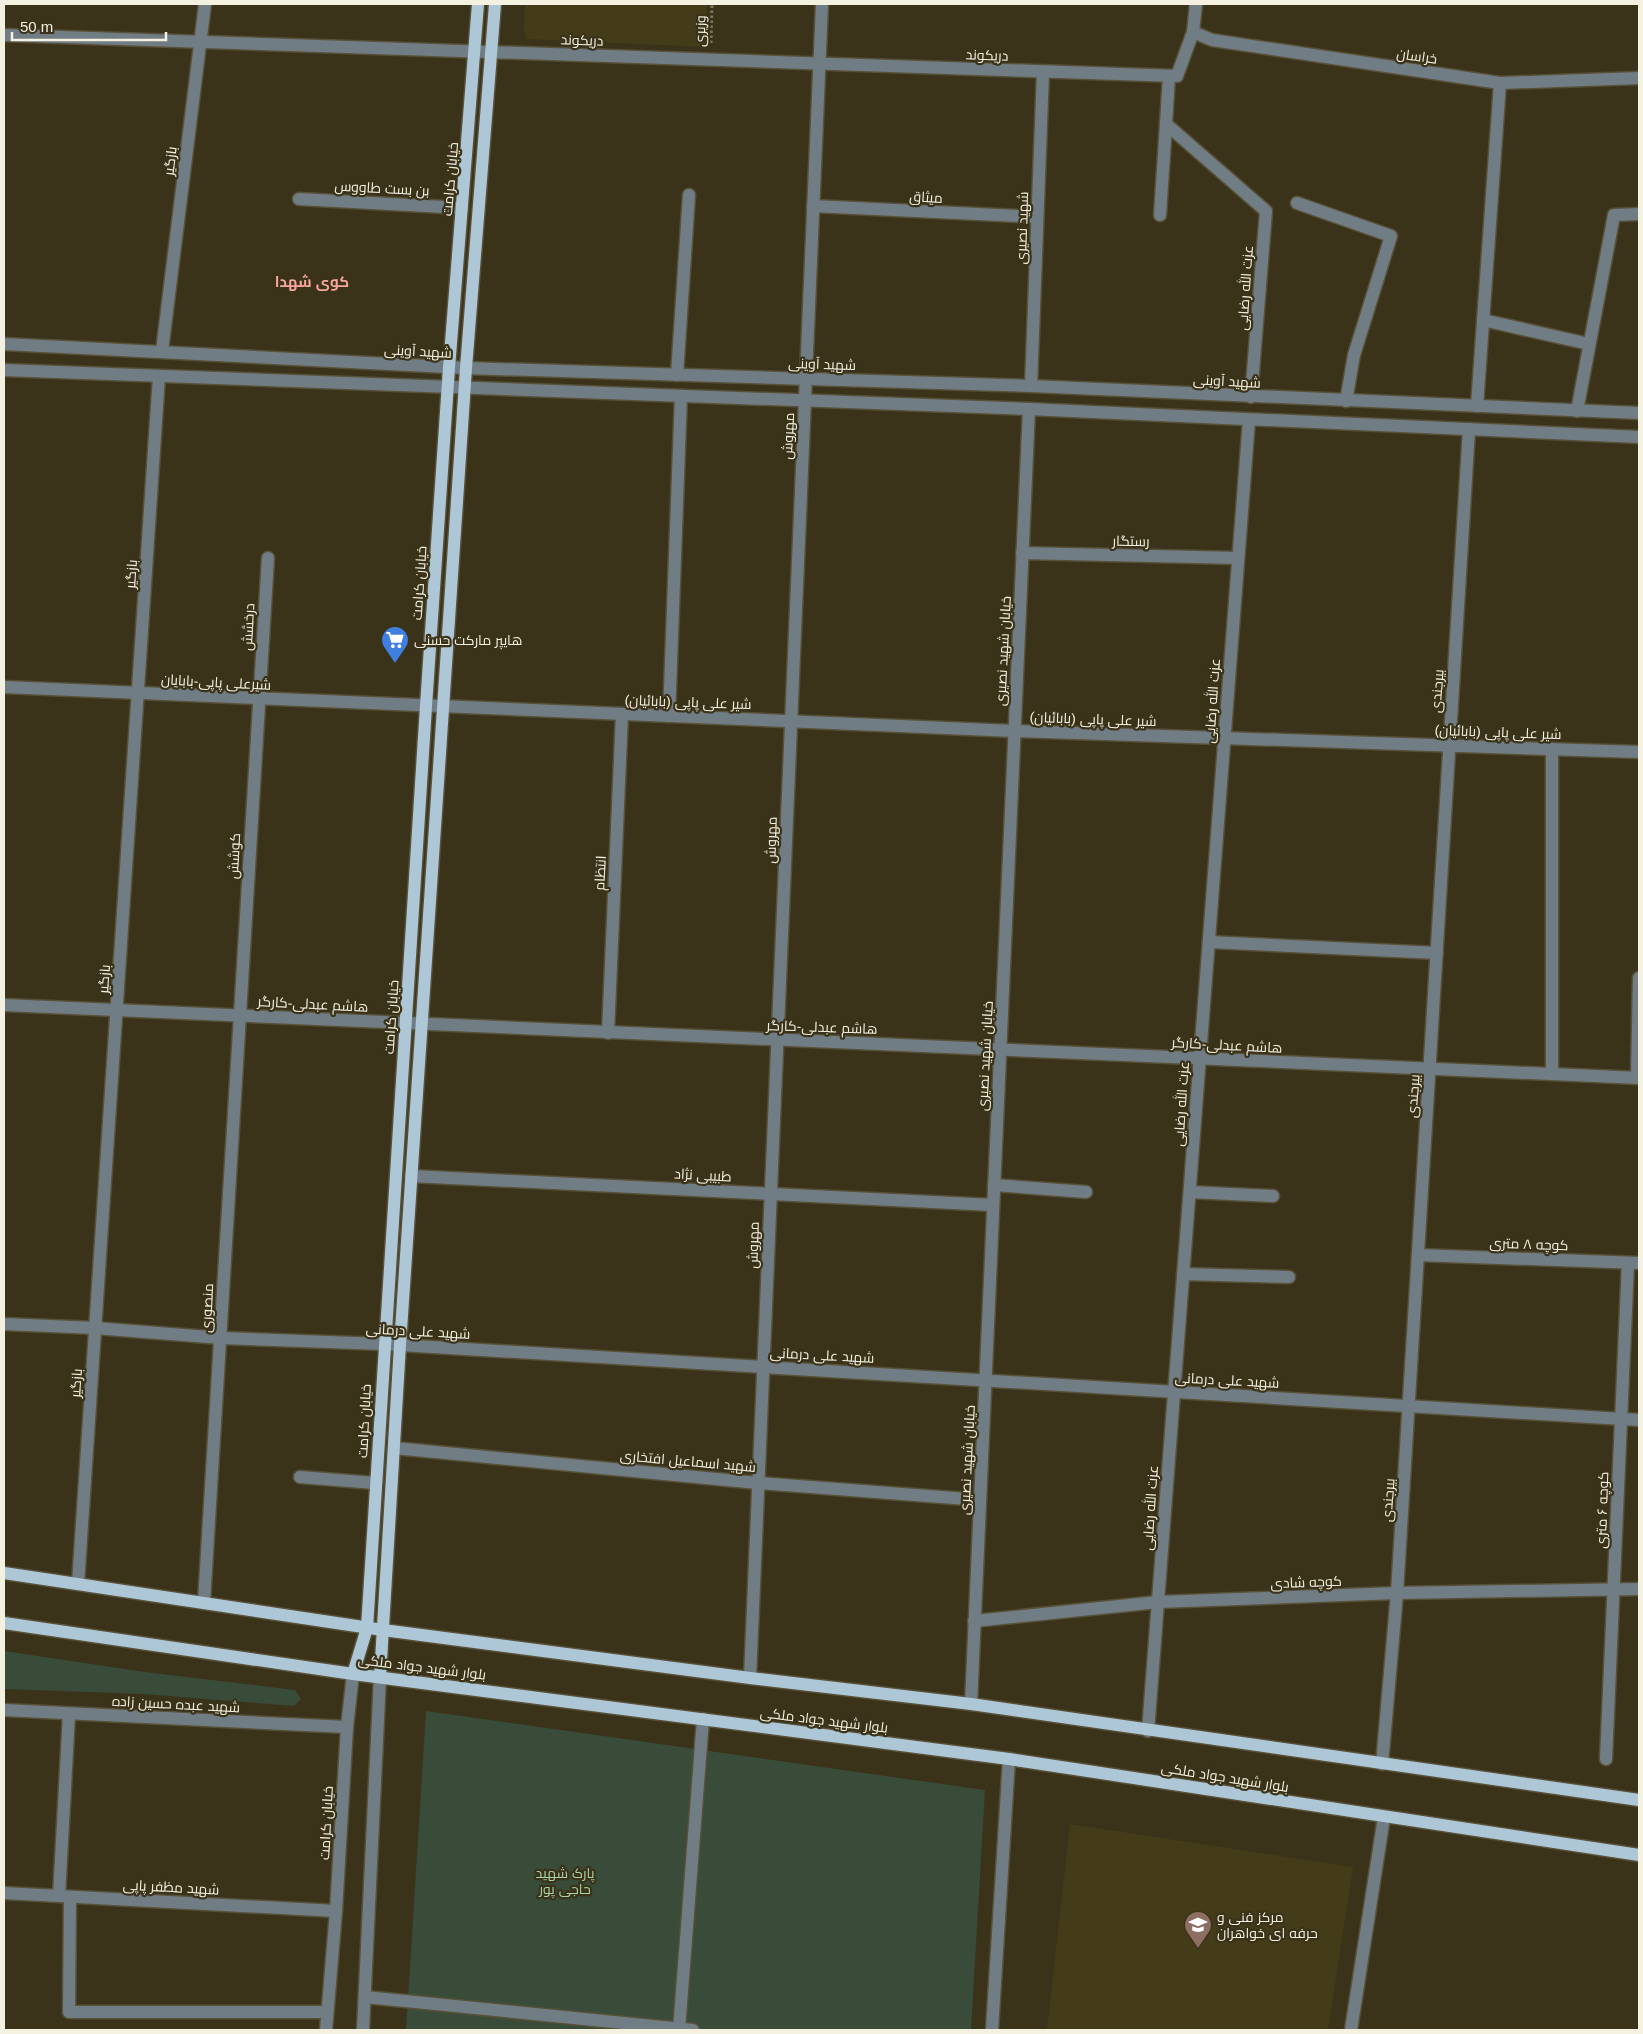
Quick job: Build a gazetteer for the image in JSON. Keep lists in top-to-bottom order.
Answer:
{
  "streets": {
    "main road": ["خیابان کرامت", "بلوار شهید جواد ملکی"],
    "street": [
      "دریکوند",
      "خراسان",
      "بازگیر",
      "بن بست طاووس",
      "میثاق",
      "شهید نصیری",
      "عزت الله رضایی",
      "شهید آوینی",
      "مهروش",
      "رستگار",
      "درخشش",
      "خیابان شهید نصیری",
      "شیرعلی پاپی-بابایان",
      "بیرجندی",
      "شیر علی پاپی (بابائیان)",
      "کوشش",
      "انتظام",
      "هاشم عبدلی-کارگر",
      "طبیبی نژاد",
      "کوچه ۸ متری",
      "منصوری",
      "شهید علی درمانی",
      "شهید اسماعیل افتخاری",
      "کوچه ۶ متری",
      "کوچه شادی",
      "شهید عبده حسین زاده",
      "شهید مظفر پاپی"
    ],
    "path": ["وزیری"]
  },
  "crossings": [
    ["وزیری", "دریکوند"],
    ["دریکوند", "بازگیر"],
    ["دریکوند", "خیابان کرامت"],
    ["دریکوند", "شهید نصیری"],
    ["دریکوند", "مهروش"],
    ["بازگیر", "شهید آوینی"],
    ["بازگیر", "شیرعلی پاپی-بابایان"],
    ["بازگیر", "هاشم عبدلی-کارگر"],
    ["بازگیر", "شهید علی درمانی"],
    ["خیابان کرامت", "بن بست طاووس"],
    ["خیابان کرامت", "شهید آوینی"],
    ["خیابان کرامت", "شیرعلی پاپی-بابایان"],
    ["خیابان کرامت", "شیر علی پاپی (بابائیان)"],
    ["خیابان کرامت", "هاشم عبدلی-کارگر"],
    ["خیابان کرامت", "شهید علی درمانی"],
    ["خیابان کرامت", "بلوار شهید جواد ملکی"],
    ["خیابان کرامت", "شهید عبده حسین زاده"],
    ["خیابان کرامت", "شهید مظفر پاپی"],
    ["میثاق", "شهید نصیری"],
    ["میثاق", "مهروش"],
    ["شهید نصیری", "شهید آوینی"],
    ["عزت الله رضایی", "شهید آوینی"],
    ["عزت الله رضایی", "رستگار"],
    ["عزت الله رضایی", "شیر علی پاپی (بابائیان)"],
    ["عزت الله رضایی", "هاشم عبدلی-کارگر"],
    ["عزت الله رضایی", "شهید علی درمانی"],
    ["عزت الله رضایی", "کوچه شادی"],
    ["شهید آوینی", "مهروش"],
    ["مهروش", "شیر علی پاپی (بابائیان)"],
    ["مهروش", "هاشم عبدلی-کارگر"],
    ["مهروش", "طبیبی نژاد"],
    ["مهروش", "شهید علی درمانی"],
    ["مهروش", "شهید اسماعیل افتخاری"],
    ["رستگار", "خیابان شهید نصیری"],
    ["درخشش", "شیرعلی پاپی-بابایان"],
    ["درخشش", "کوشش"],
    ["خیابان شهید نصیری", "شیر علی پاپی (بابائیان)"],
    ["خیابان شهید نصیری", "هاشم عبدلی-کارگر"],
    ["خیابان شهید نصیری", "طبیبی نژاد"],
    ["خیابان شهید نصیری", "شهید علی درمانی"],
    ["خیابان شهید نصیری", "شهید اسماعیل افتخاری"],
    ["خیابان شهید نصیری", "کوچه شادی"],
    ["شیرعلی پاپی-بابایان", "شیر علی پاپی (بابائیان)"],
    ["شیرعلی پاپی-بابایان", "کوشش"],
    ["بیرجندی", "شیر علی پاپی (بابائیان)"],
    ["بیرجندی", "هاشم عبدلی-کارگر"],
    ["بیرجندی", "کوچه ۸ متری"],
    ["بیرجندی", "شهید علی درمانی"],
    ["بیرجندی", "کوچه شادی"],
    ["شیر علی پاپی (بابائیان)", "انتظام"],
    ["کوشش", "هاشم عبدلی-کارگر"],
    ["کوشش", "منصوری"],
    ["انتظام", "هاشم عبدلی-کارگر"],
    ["هاشم عبدلی-کارگر", "منصوری"],
    ["کوچه ۸ متری", "کوچه ۶ متری"],
    ["منصوری", "شهید علی درمانی"],
    ["شهید علی درمانی", "کوچه ۶ متری"],
    ["کوچه ۶ متری", "کوچه شادی"]
  ],
  "districts": ["کوی شهدا"],
  "parks": ["پارک شهید حاجی پور"],
  "places": {
    "supermarket": ["هایپر مارکت حسنی"],
    "school or university": ["مرکز فنی و حرفه ای خواهران"]
  },
  "scale_bar": "50 m"
}
